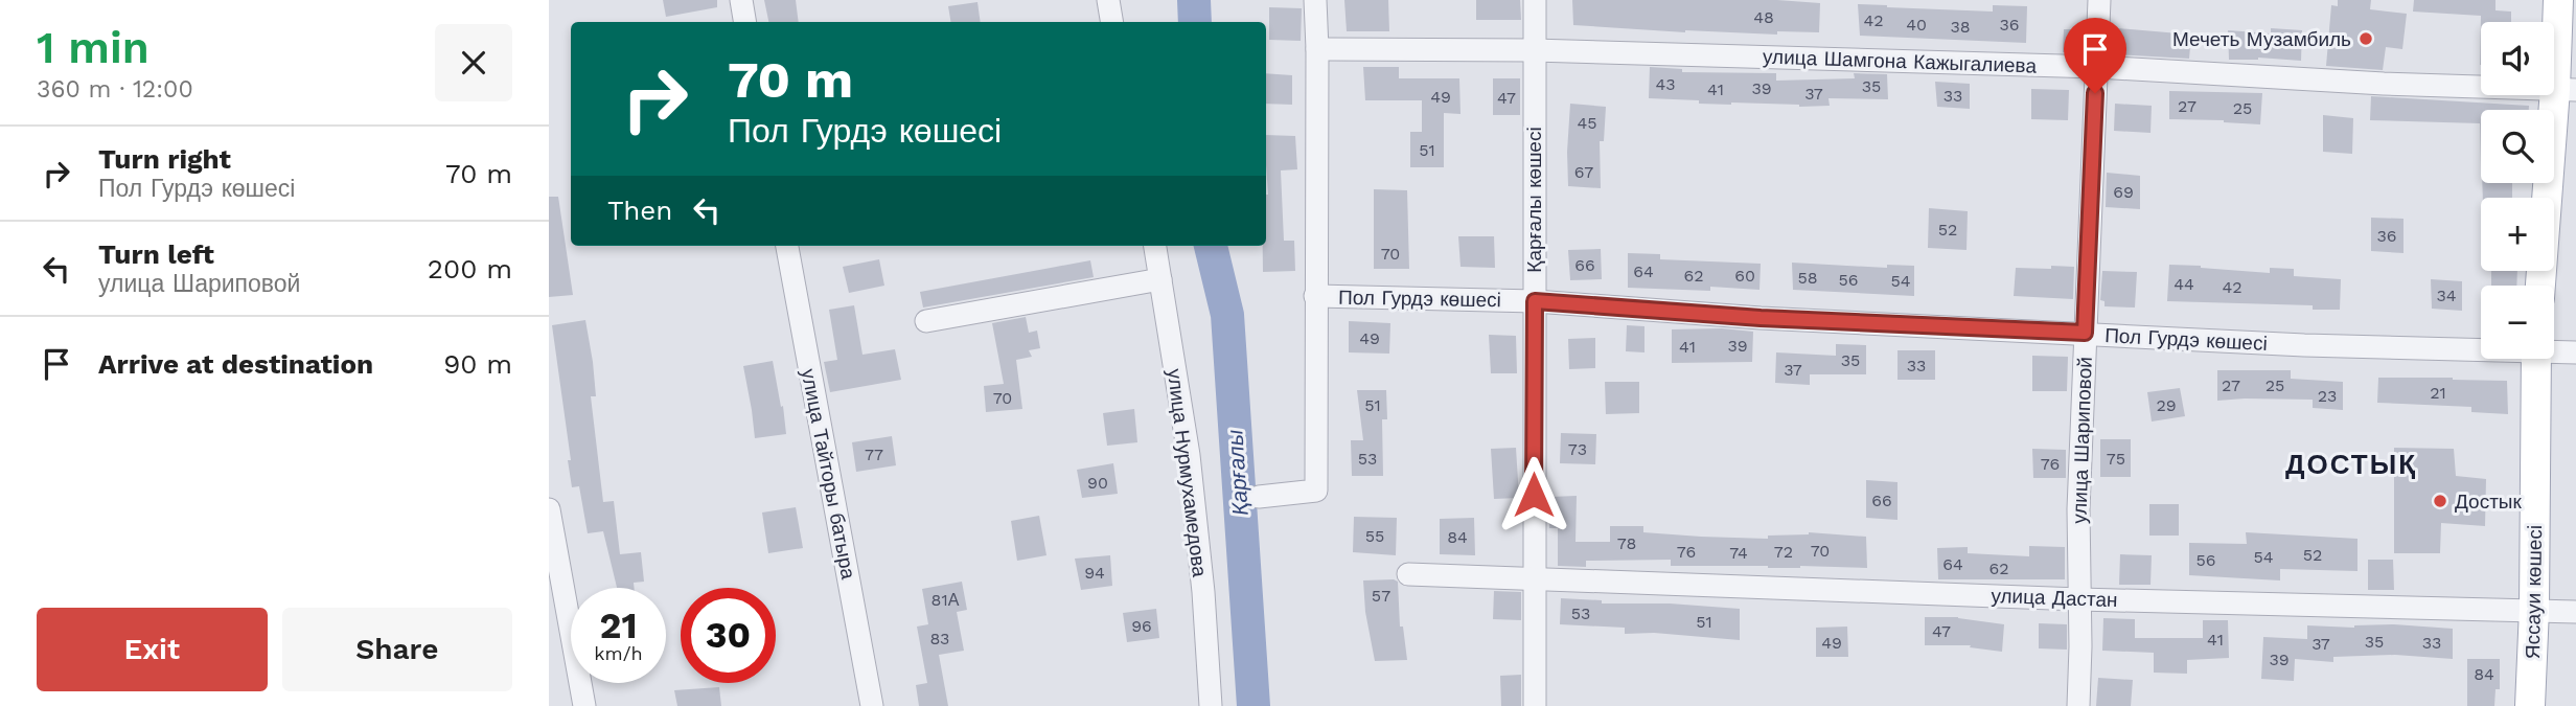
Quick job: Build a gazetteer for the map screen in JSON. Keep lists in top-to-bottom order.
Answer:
{
  "streets": {
    "main road": ["Яссауи көшесі"],
    "street": [
      "улица Шамгона Кажыгалиева",
      "Қарғалы көшесі",
      "Пол Гурдэ көшесі",
      "улица Шариповой",
      "улица Нурмухамедова",
      "улица Тайторы батыра",
      "улица Дастан"
    ]
  },
  "crossings": [
    ["улица Шамгона Кажыгалиева", "Қарғалы көшесі"],
    ["улица Шамгона Кажыгалиева", "Пол Гурдэ көшесі"],
    ["улица Шамгона Кажыгалиева", "улица Шариповой"],
    ["Қарғалы көшесі", "Пол Гурдэ көшесі"],
    ["Қарғалы көшесі", "улица Дастан"],
    ["Пол Гурдэ көшесі", "улица Шариповой"],
    ["улица Шариповой", "улица Дастан"],
    ["Яссауи көшесі", "улица Дастан"]
  ],
  "districts": ["ДОСТЫҚ"],
  "water": ["Қарғалы"],
  "places": ["Мечеть Музамбиль", "Достык"],
  "house_numbers": [
    "48",
    "42",
    "40",
    "36",
    "38",
    "43",
    "35",
    "39",
    "41",
    "37",
    "33",
    "49",
    "47",
    "27",
    "25",
    "45",
    "51",
    "67",
    "69",
    "52",
    "36",
    "70",
    "66",
    "64",
    "62",
    "60",
    "58",
    "56",
    "54",
    "44",
    "42",
    "34",
    "49",
    "39",
    "41",
    "35",
    "33",
    "37",
    "27",
    "25",
    "21",
    "23",
    "70",
    "51",
    "29",
    "73",
    "77",
    "53",
    "75",
    "76",
    "90",
    "66",
    "55",
    "84",
    "78",
    "70",
    "76",
    "72",
    "74",
    "52",
    "54",
    "56",
    "64",
    "62",
    "94",
    "57",
    "81А",
    "53",
    "51",
    "96",
    "47",
    "83",
    "41",
    "35",
    "49",
    "33",
    "37",
    "39",
    "84"
  ],
  "page": {
    "heading": ["1 min", "360 m · 12:00"],
    "map_buttons": ["+", "−"],
    "turn": ["70 m", "Пол Гурдэ көшесі"],
    "list": [
      {
        "name": "Turn right",
        "note": "Пол Гурдэ көшесі",
        "value": "70 m"
      },
      {
        "name": "Turn left",
        "note": "улица Шариповой",
        "value": "200 m"
      },
      {
        "name": "Arrive at destination",
        "value": "90 m"
      }
    ],
    "then": "Then",
    "speed": "21 km/h",
    "limit": "30",
    "buttons": ["Exit", "Share"]
  }
}
